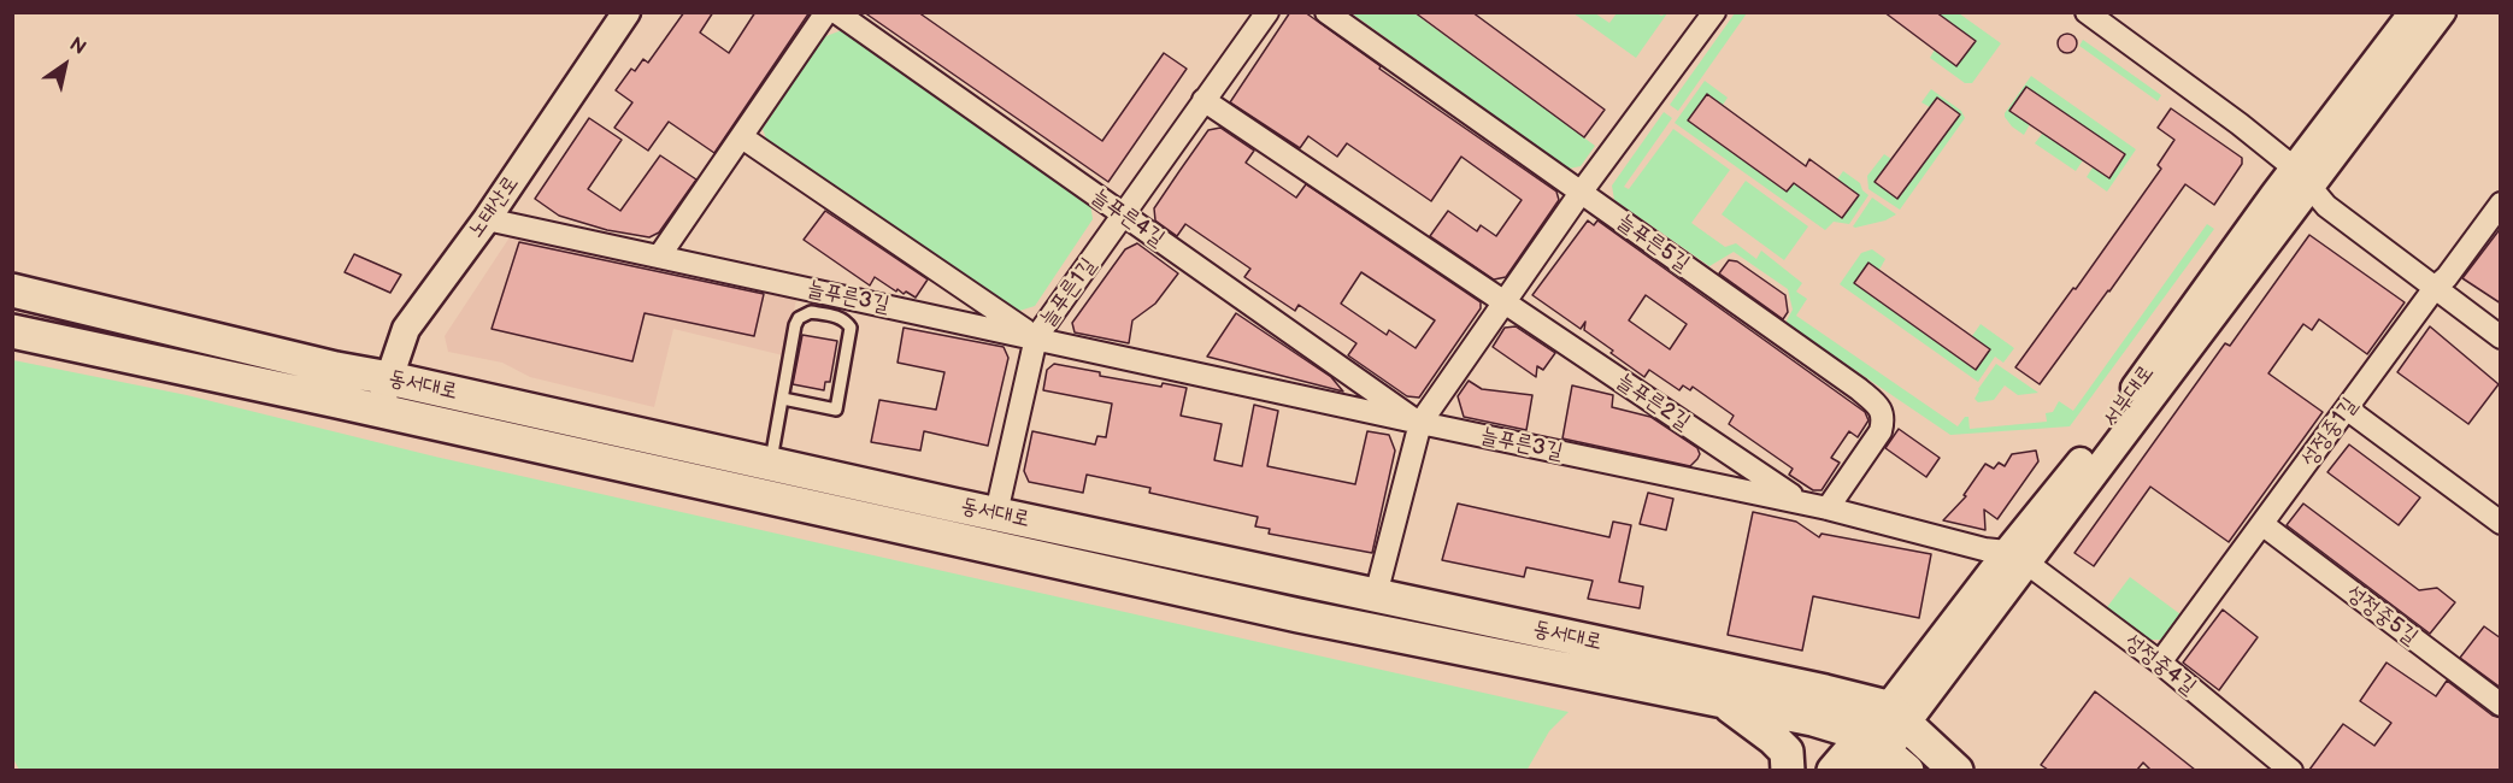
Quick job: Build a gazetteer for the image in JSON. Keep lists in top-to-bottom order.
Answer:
{
  "streets": {
    "main road": ["동서대로", "서부대로"],
    "street": [
      "노태산로",
      "늘푸른4길",
      "늘푸른5길",
      "늘푸른1길",
      "늘푸른3길",
      "늘푸른2길",
      "성정중1길",
      "성정중5길",
      "성정중4길"
    ]
  },
  "crossings": [
    ["노태산로", "늘푸른3길"],
    ["노태산로", "동서대로"],
    ["늘푸른4길", "늘푸른1길"],
    ["늘푸른4길", "늘푸른3길"],
    ["늘푸른5길", "늘푸른3길"],
    ["늘푸른1길", "늘푸른3길"],
    ["늘푸른1길", "동서대로"],
    ["늘푸른3길", "서부대로"],
    ["늘푸른3길", "늘푸른2길"],
    ["늘푸른3길", "성정중4길"],
    ["동서대로", "서부대로"],
    ["서부대로", "성정중4길"],
    ["성정중1길", "성정중5길"],
    ["성정중1길", "성정중4길"]
  ],
  "north": "top right"
}
